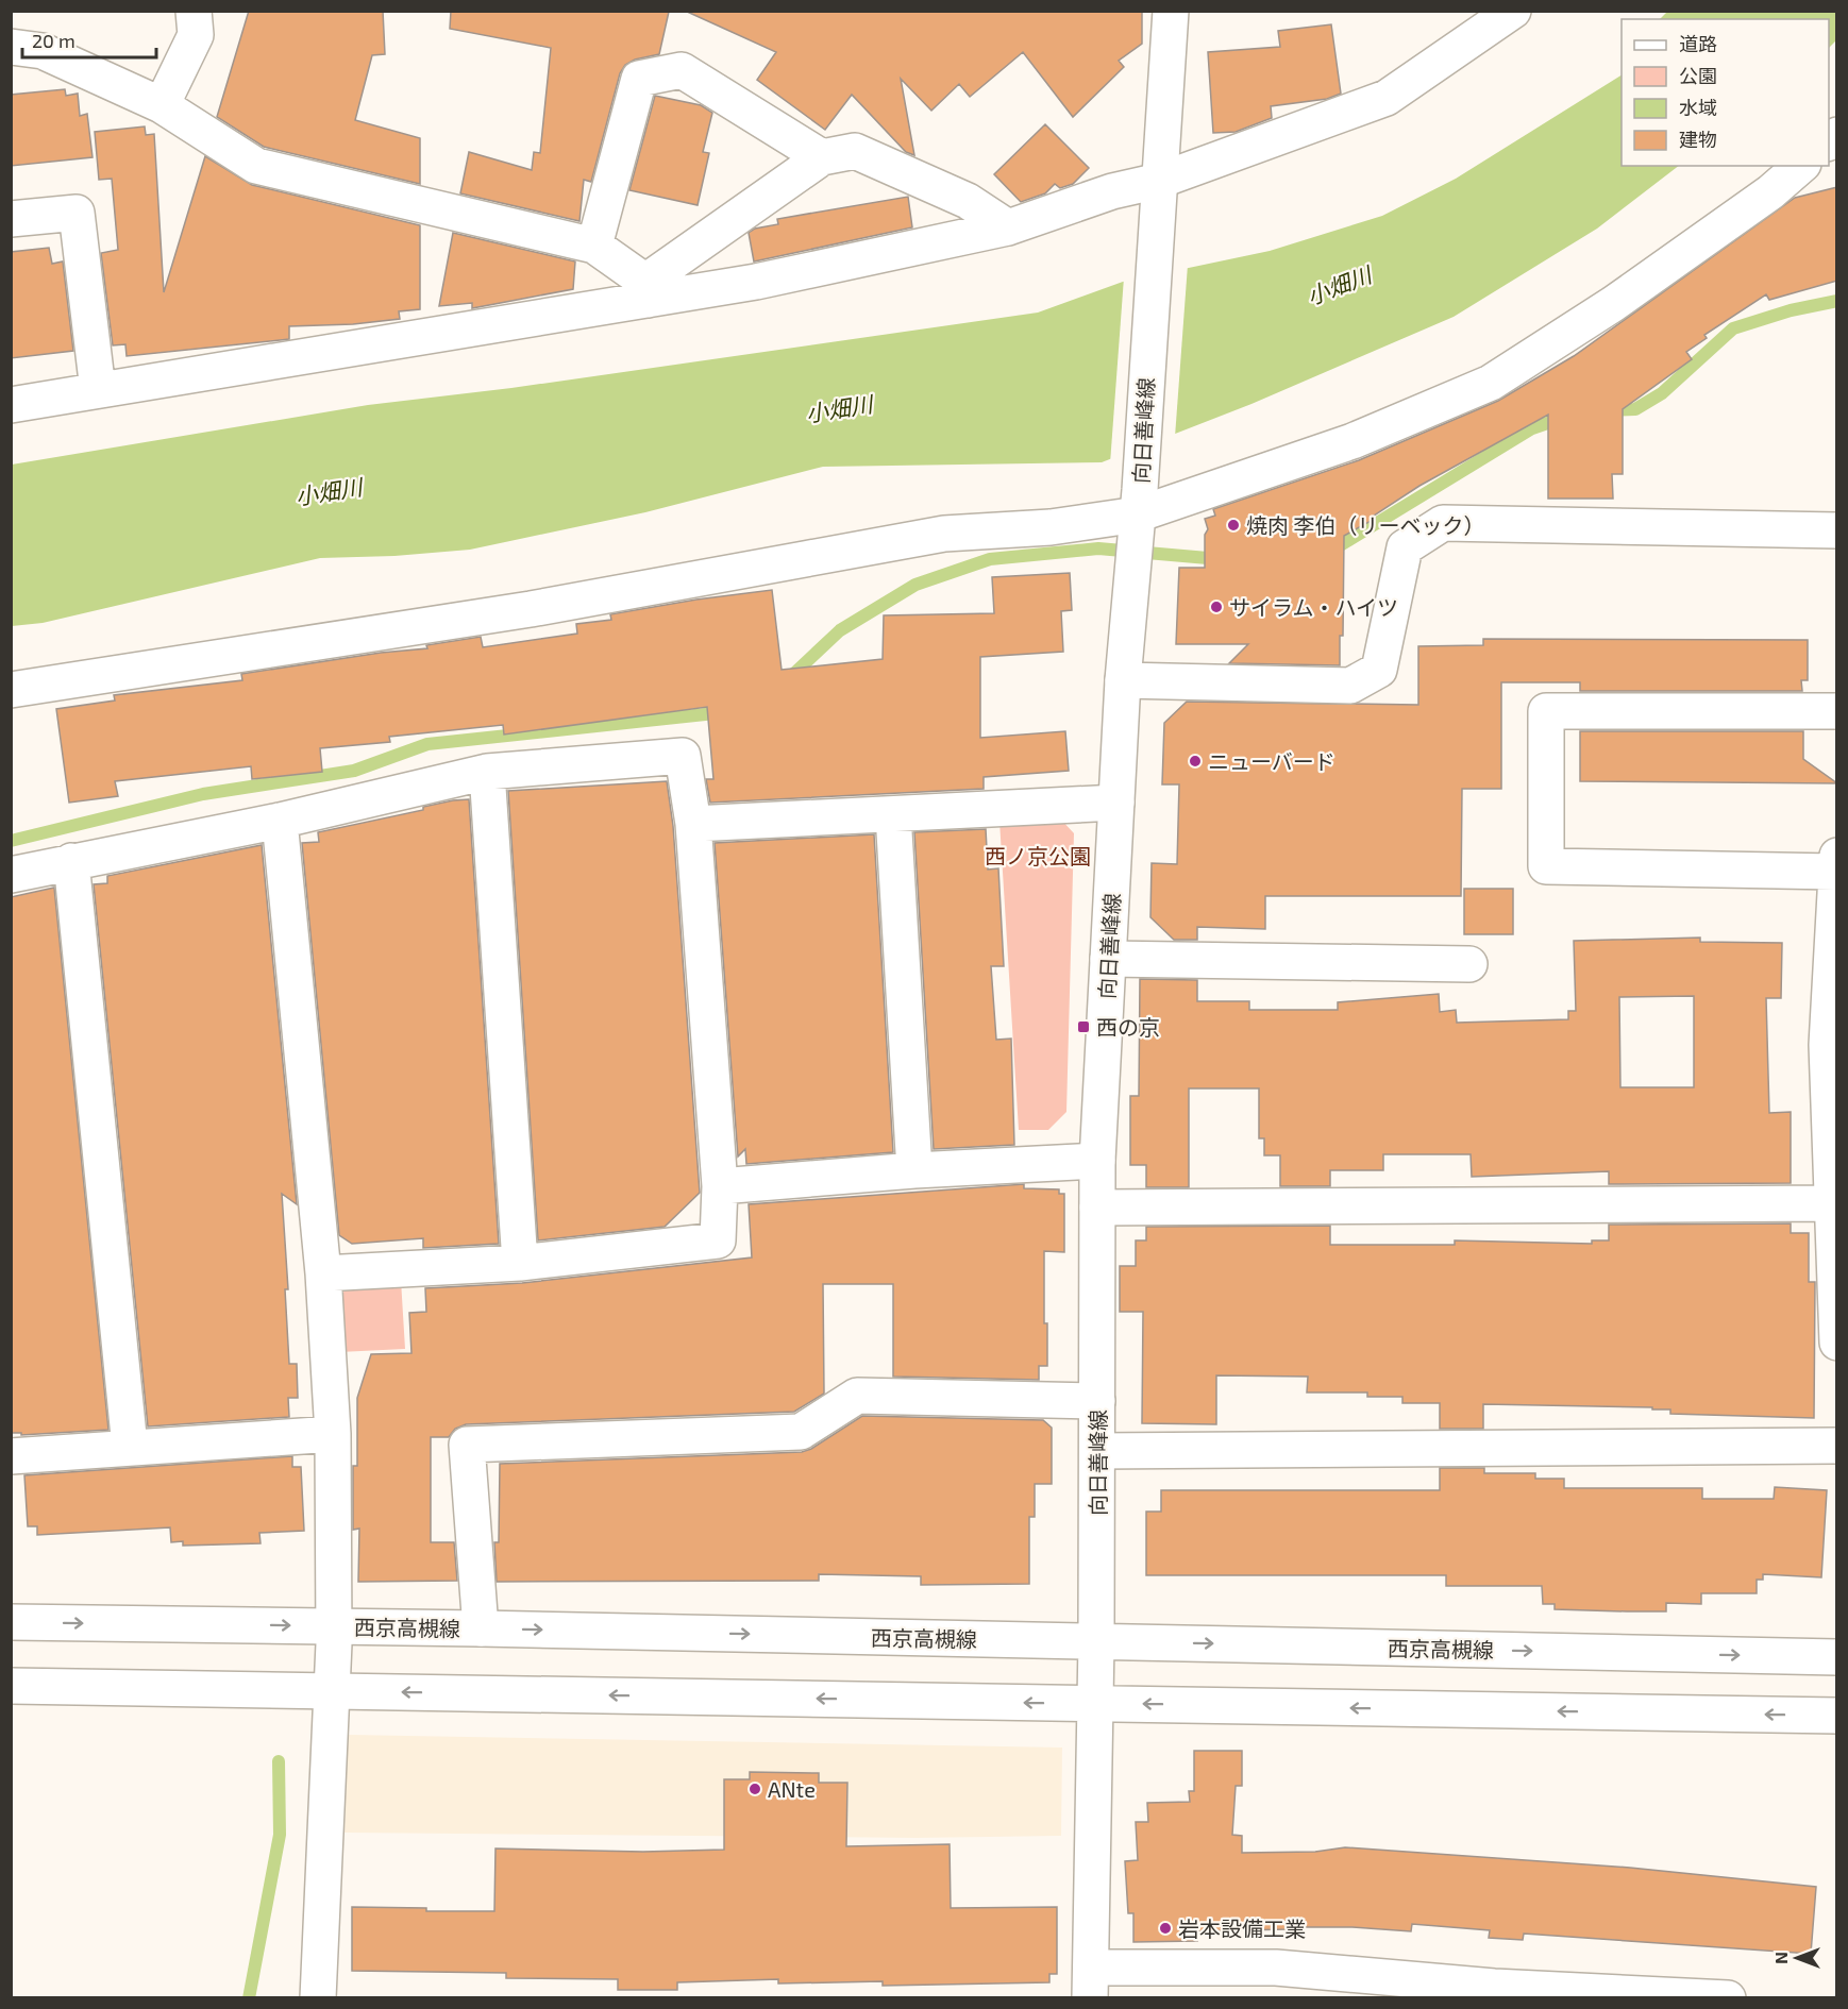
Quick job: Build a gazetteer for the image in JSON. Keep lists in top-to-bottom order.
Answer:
{
  "streets": {
    "street": ["向日善峰線", "西京高槻線"]
  },
  "crossings": [
    ["向日善峰線", "西京高槻線"]
  ],
  "water": ["小畑川"],
  "parks": ["西ノ京公園"],
  "places": {
    "other": [
      "焼肉 李伯（リーベック）",
      "サイラム・ハイツ",
      "ニューバード",
      "ANte",
      "岩本設備工業"
    ],
    "transit": ["西の京"]
  },
  "legend": [
    "道路",
    "公園",
    "水域",
    "建物"
  ],
  "scale_bar": "20 m",
  "north": "left"
}
